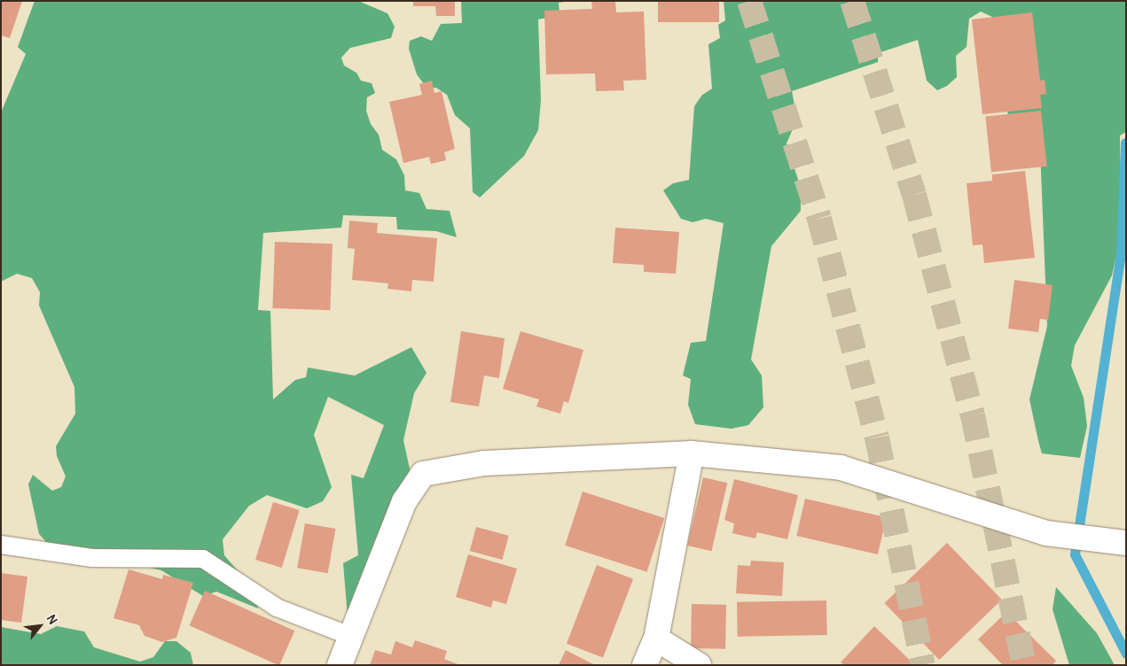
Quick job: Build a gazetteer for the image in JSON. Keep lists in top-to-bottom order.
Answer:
{
  "north": "top right"
}
